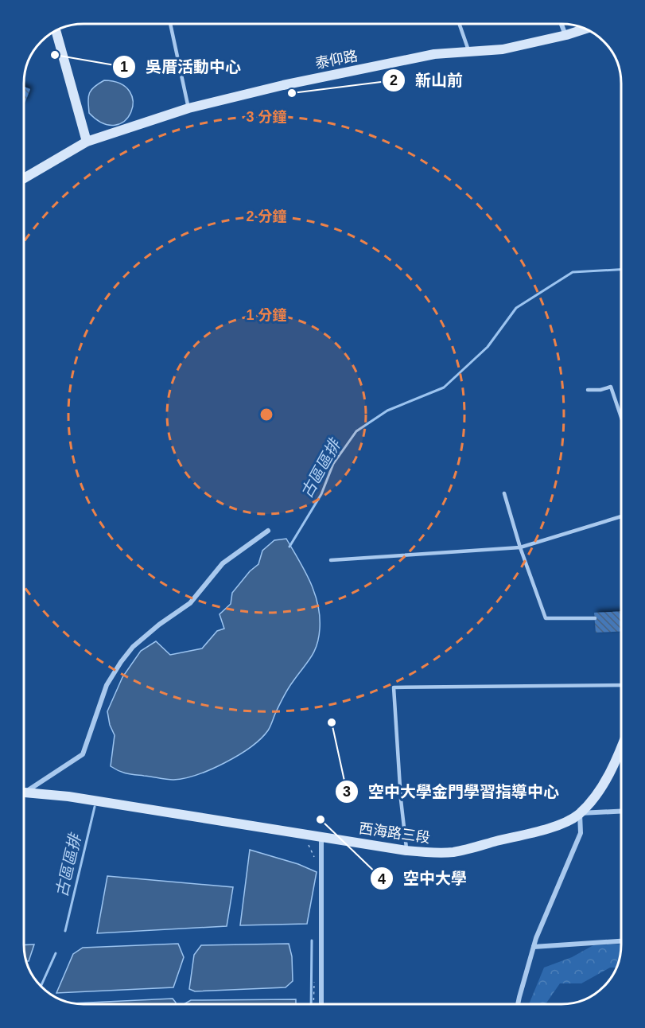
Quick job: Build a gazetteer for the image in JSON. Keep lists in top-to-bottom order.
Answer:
{
  "streets": {
    "main road": ["泰仰路", "西海路三段"]
  },
  "water": ["古區區排"],
  "places": [
    "吳厝活動中心",
    "新山前",
    "空中大學金門學習指導中心",
    "空中大學"
  ],
  "rings": ["3 分鐘", "2 分鐘", "1 分鐘"]
}
